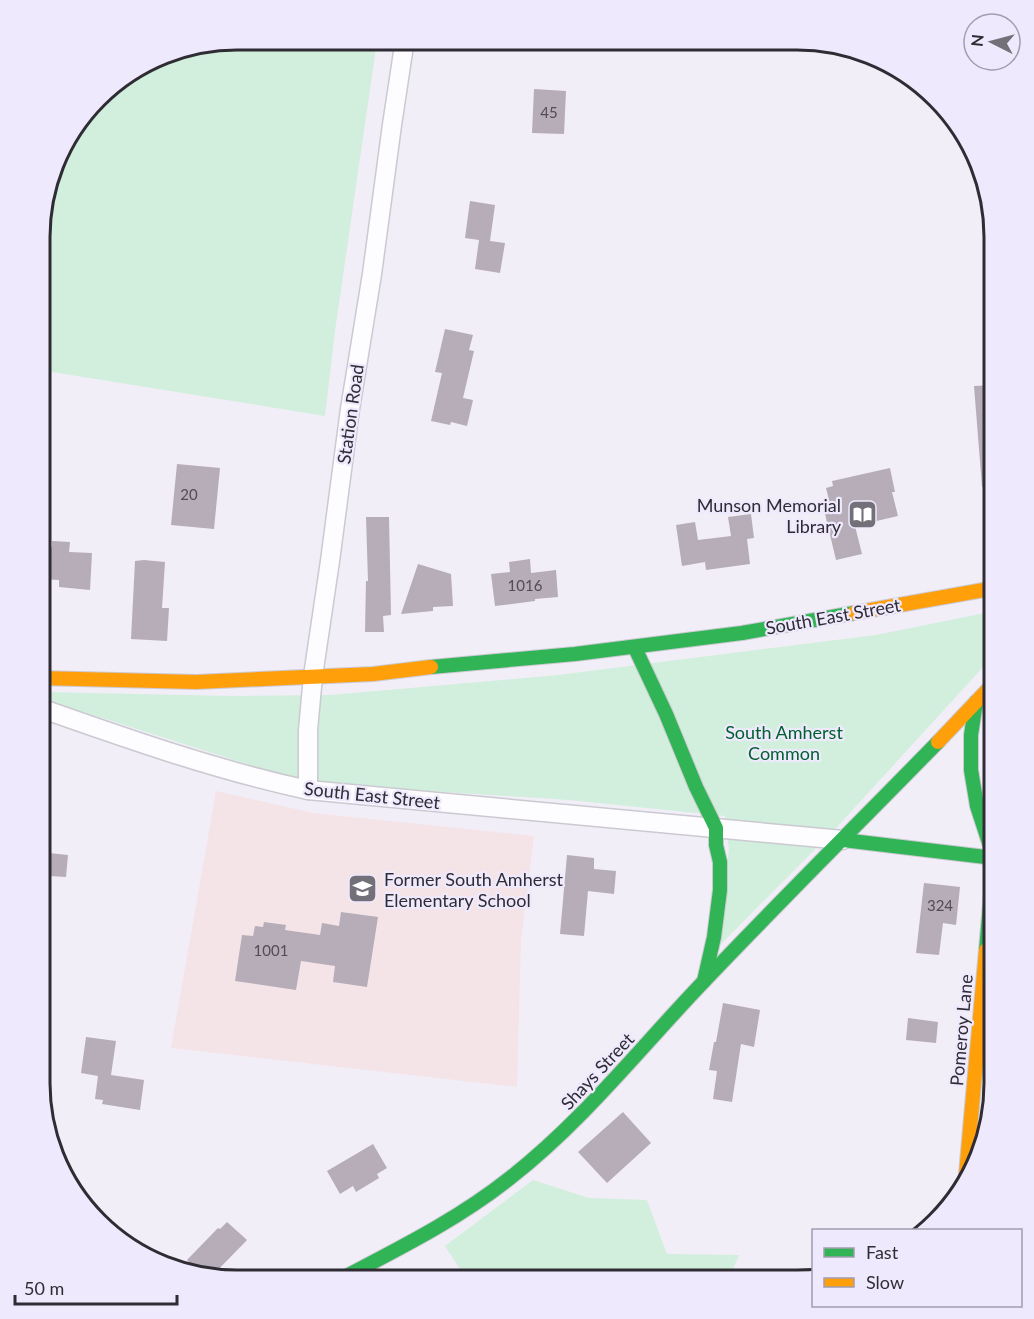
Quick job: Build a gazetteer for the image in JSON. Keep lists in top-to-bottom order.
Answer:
{
  "streets": {
    "main road": ["South East Street", "Pomeroy Lane", "Shays Street"],
    "street": ["Station Road"]
  },
  "crossings": [
    ["Station Road", "South East Street"],
    ["South East Street", "Shays Street"]
  ],
  "parks": ["South Amherst Common"],
  "places": {
    "library": ["Munson Memorial Library"],
    "school or university": ["Former South Amherst Elementary School"]
  },
  "house_numbers": [
    "45",
    "20",
    "1016",
    "324",
    "1001"
  ],
  "legend": ["Fast", "Slow"],
  "scale_bar": "50 m",
  "north": "left"
}
